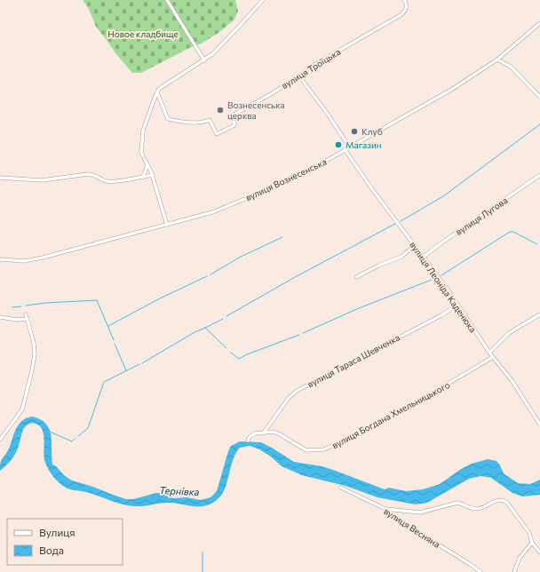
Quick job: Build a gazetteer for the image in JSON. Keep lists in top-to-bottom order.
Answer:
{
  "streets": {
    "street": [
      "вулиця Троїцька",
      "вулиця Вознесенська",
      "вулиця Лугова",
      "вулиця Леоніда Каденюка",
      "вулиця Тараса Шевченка",
      "вулиця Богдана Хмельницького",
      "вулиця Весняна"
    ]
  },
  "crossings": [
    ["вулиця Вознесенська", "вулиця Леоніда Каденюка"],
    ["вулиця Лугова", "вулиця Леоніда Каденюка"],
    ["вулиця Леоніда Каденюка", "вулиця Тараса Шевченка"],
    ["вулиця Леоніда Каденюка", "вулиця Богдана Хмельницького"],
    ["вулиця Тараса Шевченка", "вулиця Богдана Хмельницького"]
  ],
  "water": ["Тернівка"],
  "parks": ["Новое кладбище"],
  "places": ["Вознесенська церква", "Клуб", "Магазин"],
  "legend": ["Вулиця", "Вода"]
}
